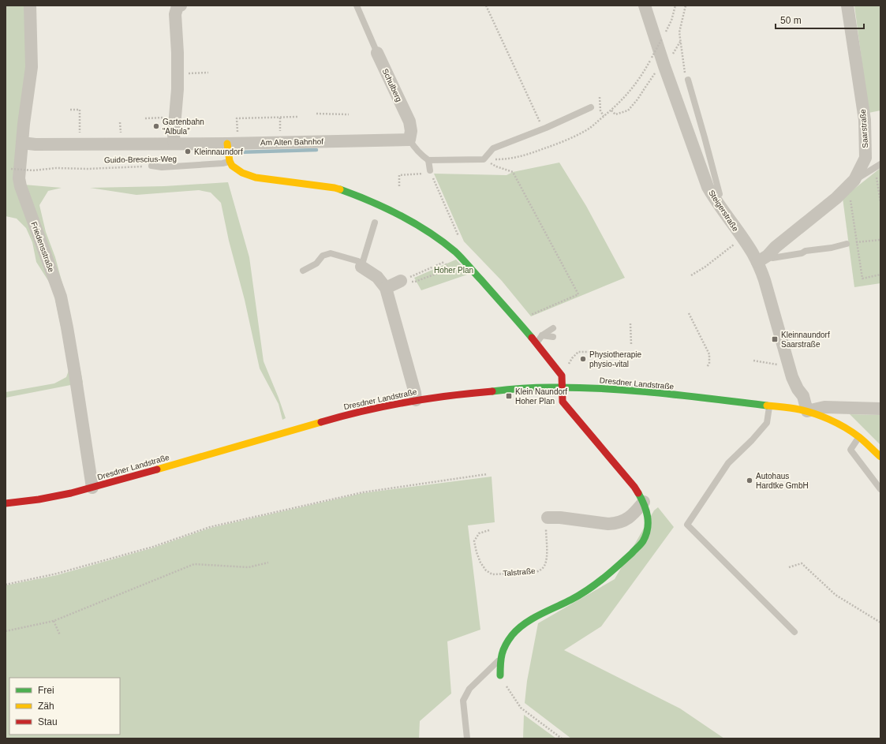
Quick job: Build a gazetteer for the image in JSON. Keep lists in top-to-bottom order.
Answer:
{
  "streets": {
    "street": [
      "Schulberg",
      "Saarstraße",
      "Am Alten Bahnhof",
      "Steigerstraße",
      "Friedensstraße",
      "Dresdner Landstraße"
    ],
    "lane": ["Guido-Brescius-Weg"],
    "path": ["Talstraße"]
  },
  "crossings": [
    ["Schulberg", "Am Alten Bahnhof"],
    ["Saarstraße", "Steigerstraße"],
    ["Am Alten Bahnhof", "Friedensstraße"],
    ["Steigerstraße", "Dresdner Landstraße"],
    ["Friedensstraße", "Dresdner Landstraße"]
  ],
  "parks": ["Hoher Plan"],
  "places": {
    "other": [
      "Gartenbahn “Albula”",
      "Kleinnaundorf",
      "Physiotherapie physio-vital",
      "Autohaus Hardtke GmbH"
    ],
    "transit": ["Kleinnaundorf Saarstraße", "Klein Naundorf Hoher Plan"]
  },
  "legend": ["Frei", "Zäh", "Stau"],
  "scale_bar": "50 m"
}
